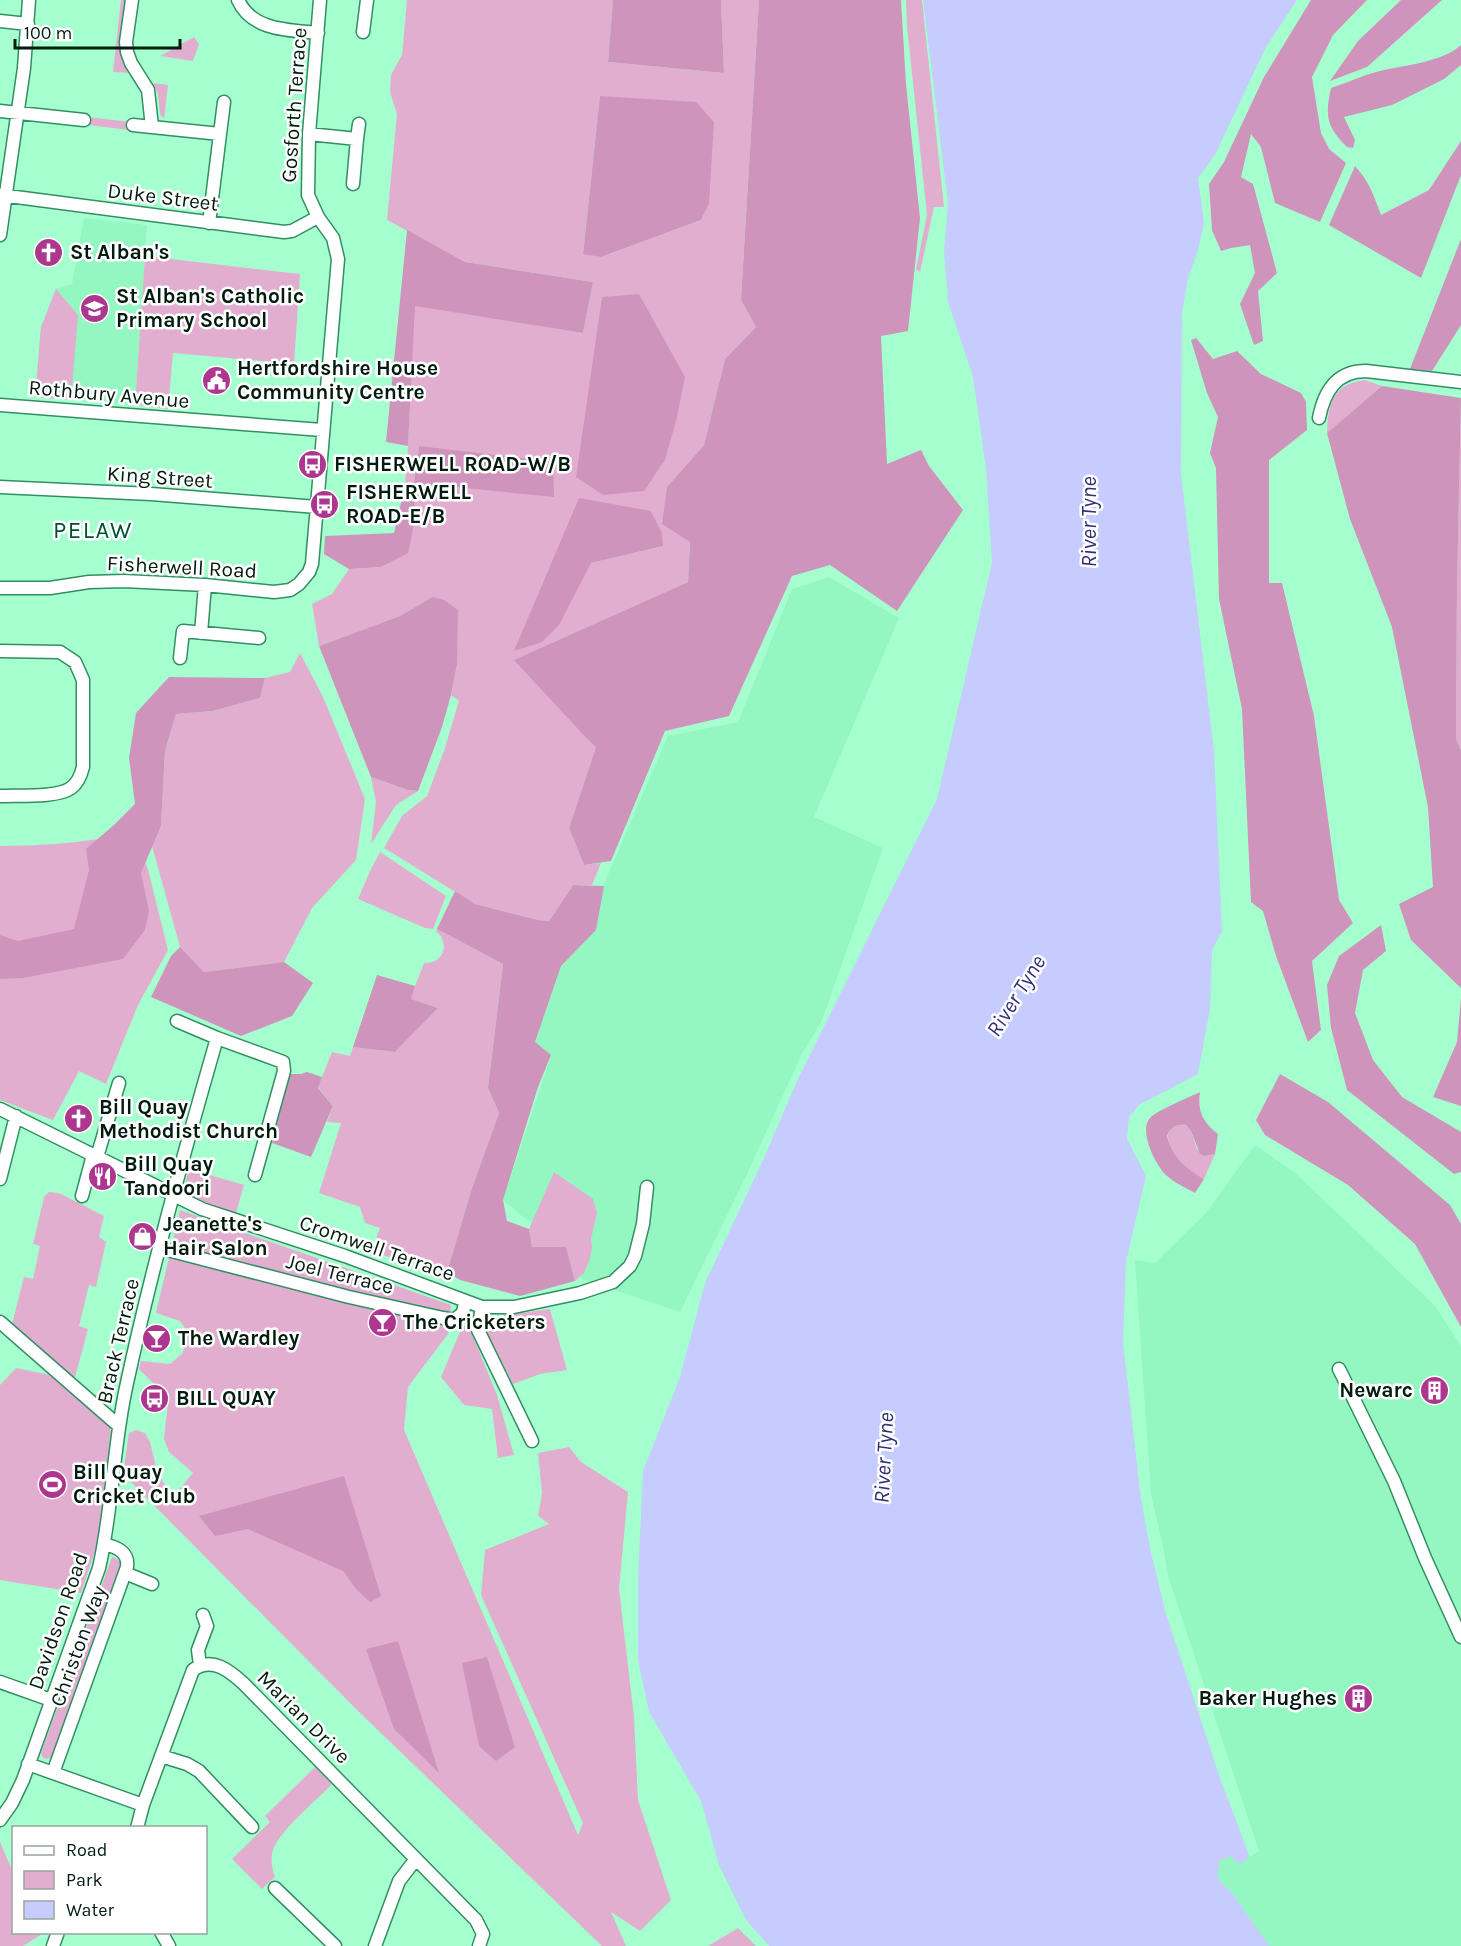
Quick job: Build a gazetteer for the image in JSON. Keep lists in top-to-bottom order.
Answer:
{
  "streets": {
    "street": [
      "Gosforth Terrace",
      "Duke Street",
      "Rothbury Avenue",
      "King Street",
      "Fisherwell Road",
      "Cromwell Terrace",
      "Joel Terrace",
      "Brack Terrace",
      "Davidson Road",
      "Christon Way",
      "Marian Drive"
    ]
  },
  "crossings": [
    ["Gosforth Terrace", "Duke Street"],
    ["Gosforth Terrace", "Rothbury Avenue"],
    ["Gosforth Terrace", "King Street"],
    ["Gosforth Terrace", "Fisherwell Road"],
    ["Cromwell Terrace", "Joel Terrace"],
    ["Cromwell Terrace", "Brack Terrace"],
    ["Joel Terrace", "Brack Terrace"],
    ["Brack Terrace", "Davidson Road"],
    ["Davidson Road", "Christon Way"]
  ],
  "districts": ["PELAW"],
  "water": ["River Tyne"],
  "places": {
    "church": ["St Alban's", "Bill Quay Methodist Church"],
    "school or university": ["St Alban's Catholic Primary School"],
    "public building": ["Hertfordshire House Community Centre"],
    "bus stop": ["FISHERWELL ROAD-W/B", "FISHERWELL ROAD-E/B", "BILL QUAY"],
    "restaurant": ["Bill Quay Tandoori"],
    "shop": ["Jeanette's Hair Salon"],
    "bar": ["The Cricketers", "The Wardley"],
    "building": ["Newarc", "Baker Hughes"],
    "sports": ["Bill Quay Cricket Club"]
  },
  "legend": ["Road", "Park", "Water"],
  "scale_bar": "100 m"
}
